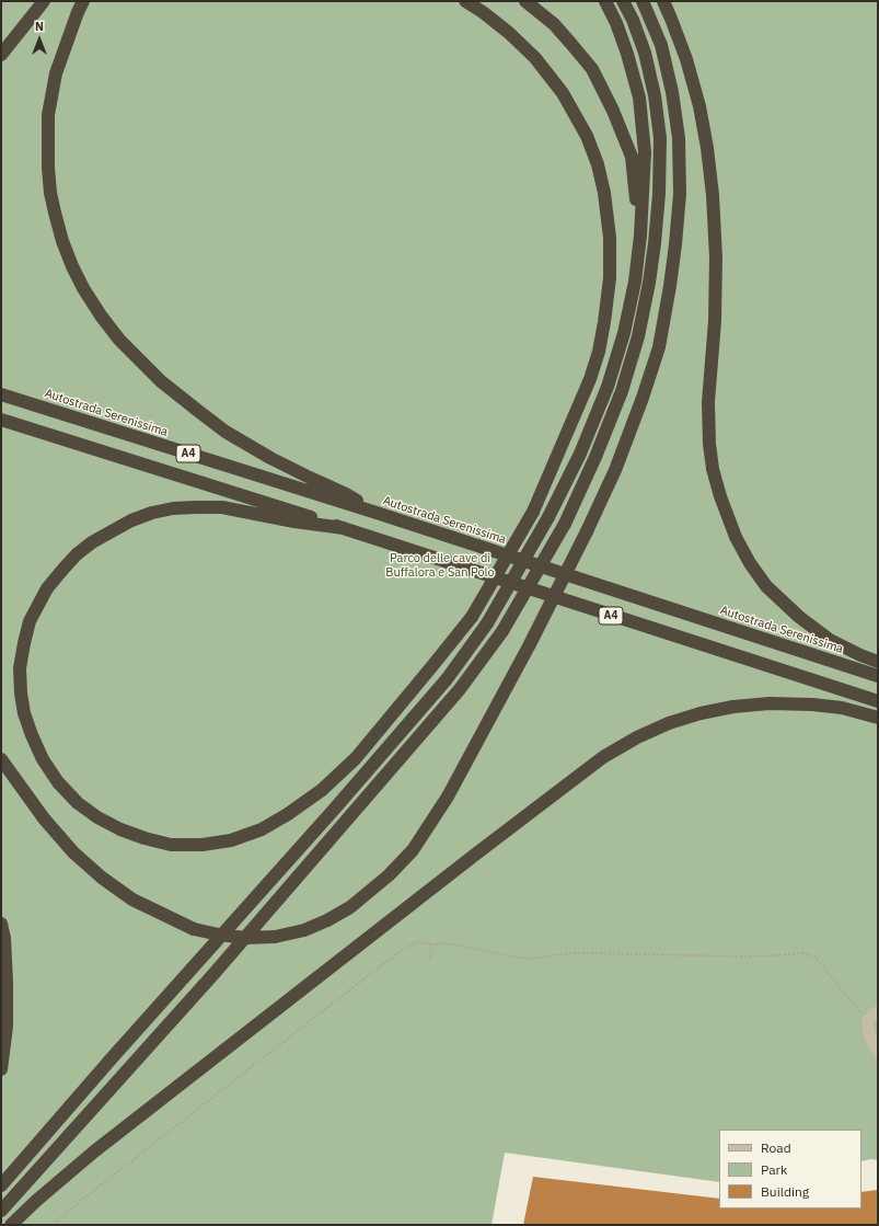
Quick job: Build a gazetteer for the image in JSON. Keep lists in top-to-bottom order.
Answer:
{
  "streets": {
    "highway": ["Autostrada Serenissima", "A4"]
  },
  "parks": ["Parco delle cave di Buffalora e San Polo"],
  "legend": ["Road", "Park", "Building"],
  "north": "top"
}
